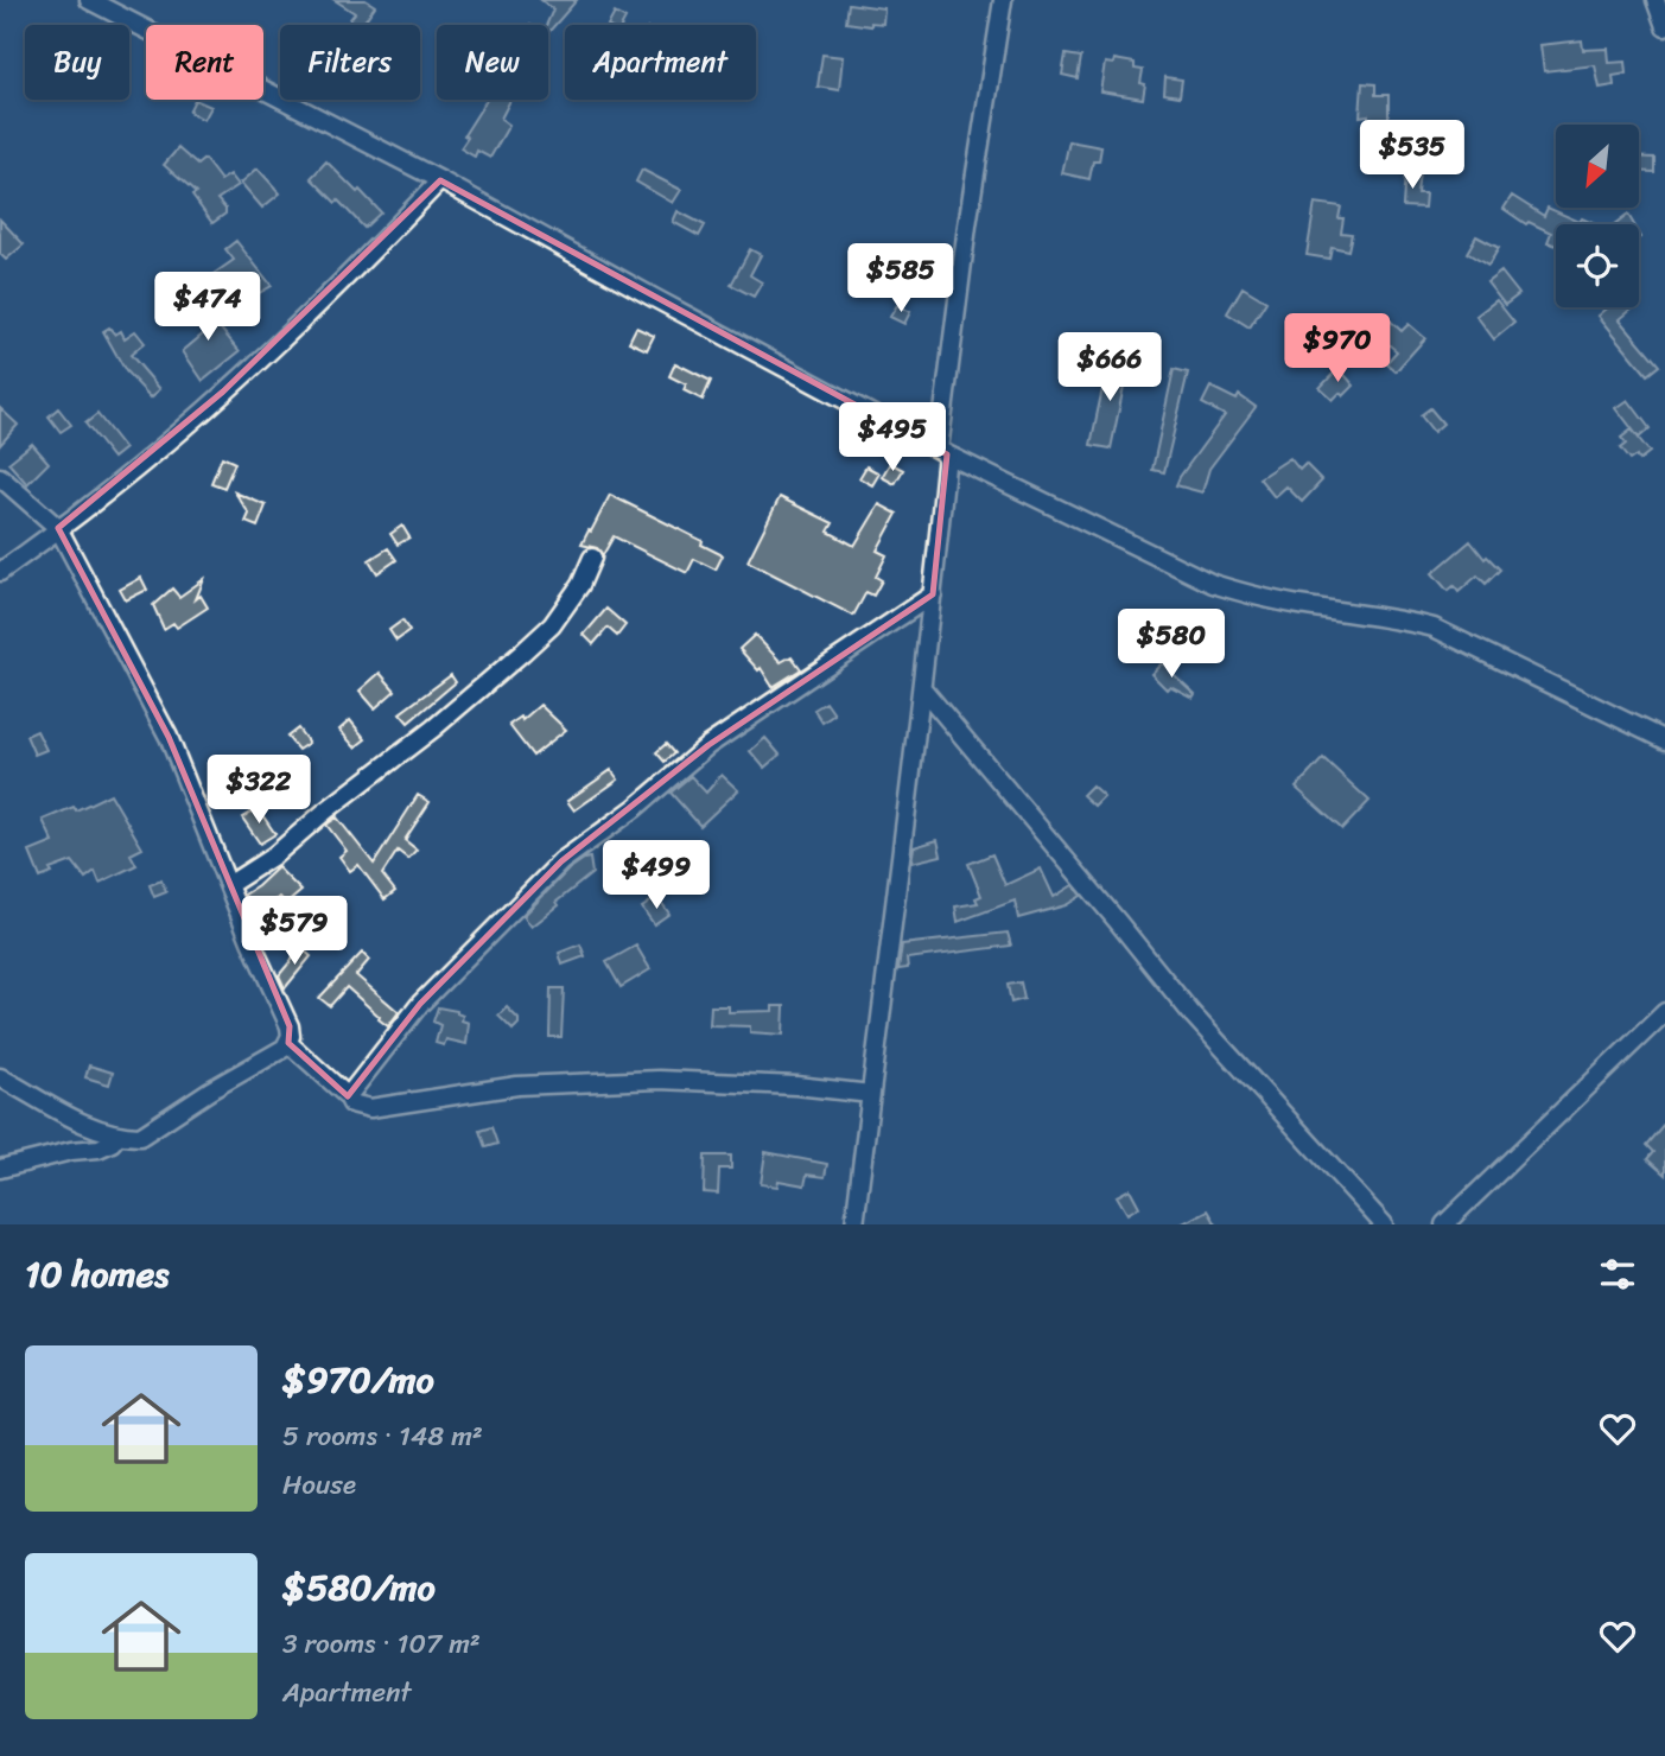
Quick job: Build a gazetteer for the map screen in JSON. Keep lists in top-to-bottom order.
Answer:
{
  "north": "bottom left",
  "page": {
    "chip": [
      "Buy",
      "Rent",
      "Filters",
      "New",
      "Apartment"
    ],
    "price": [
      "$535",
      "$585",
      "$474",
      "$970",
      "$666",
      "$495",
      "$580",
      "$322",
      "$499",
      "$579"
    ],
    "heading": "10 homes",
    "list": [
      {
        "name": "$970/mo",
        "note": "5 rooms · 148 m² · House"
      },
      {
        "name": "$580/mo",
        "note": "3 rooms · 107 m² · Apartment"
      }
    ]
  }
}
